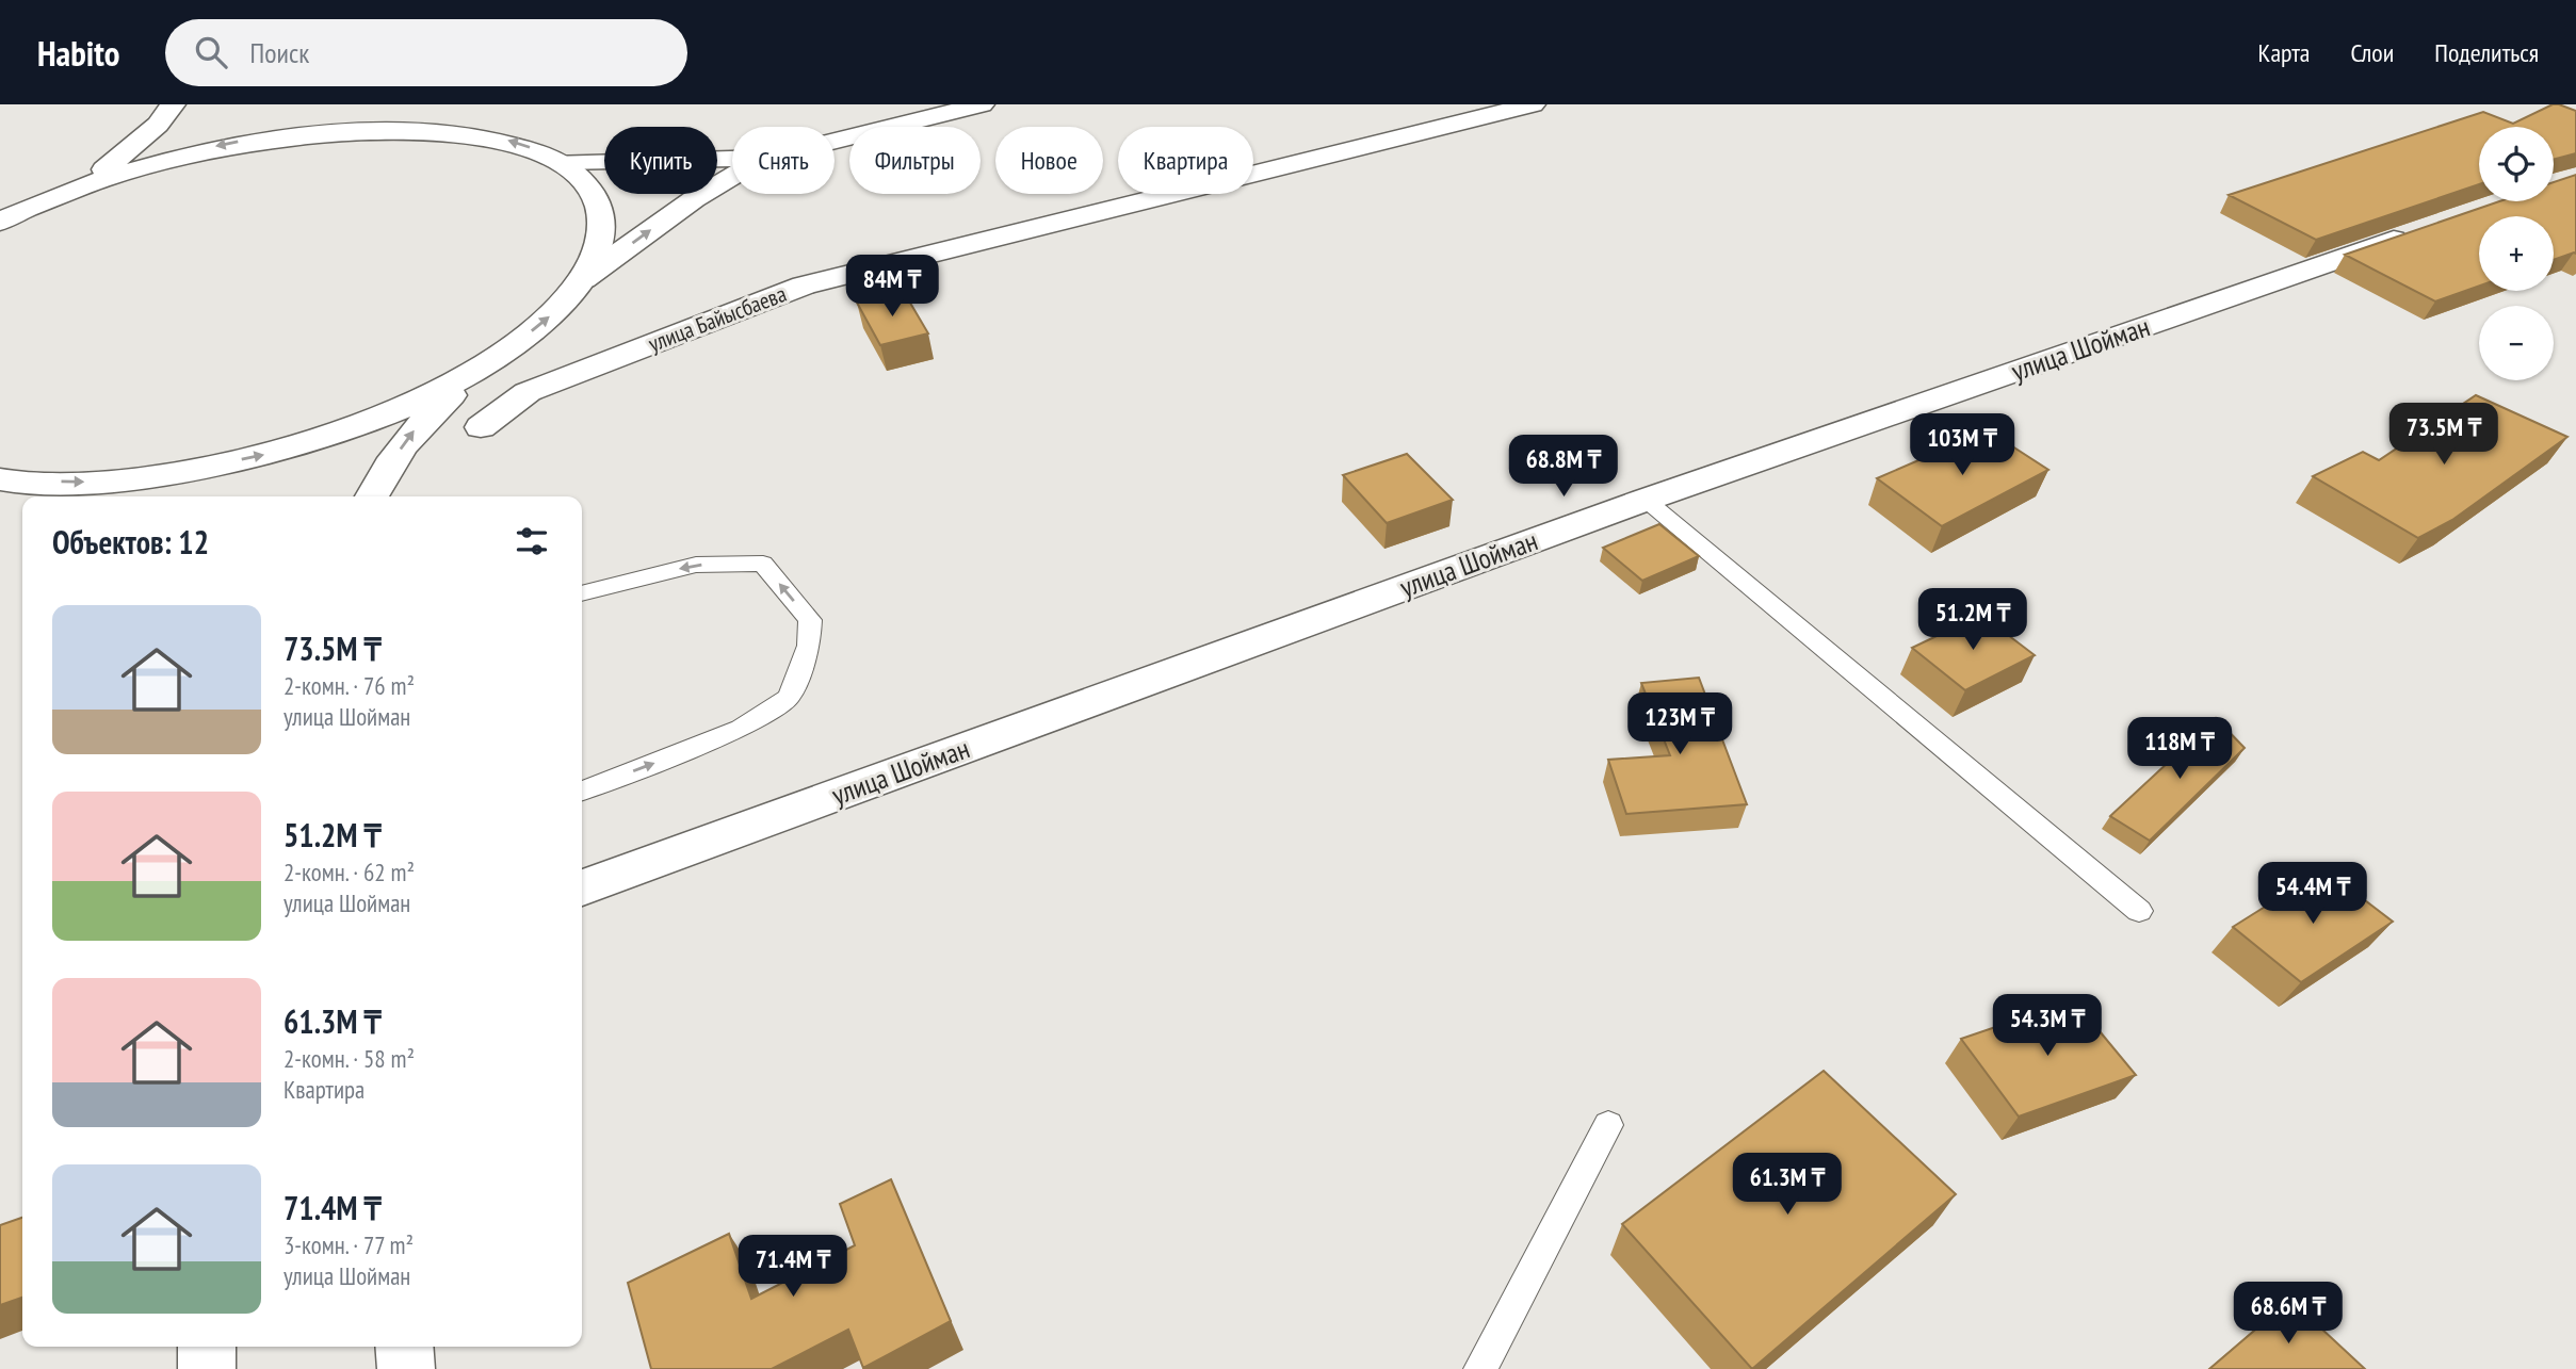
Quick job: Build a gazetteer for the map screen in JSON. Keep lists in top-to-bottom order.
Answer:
{
  "streets": {
    "main road": ["улица Байысбаева", "улица Шойман"]
  },
  "page": {
    "header": "Habito",
    "search": "Поиск",
    "nav": ["Карта", "Слои", "Поделиться"],
    "map_buttons": ["+", "−"],
    "chip": [
      "Купить",
      "Снять",
      "Фильтры",
      "Новое",
      "Квартира"
    ],
    "price": [
      "84M ₸",
      "73.5M ₸",
      "103M ₸",
      "68.8M ₸",
      "51.2M ₸",
      "123M ₸",
      "118M ₸",
      "54.4M ₸",
      "54.3M ₸",
      "61.3M ₸",
      "71.4M ₸",
      "68.6M ₸"
    ],
    "heading": "Объектов: 12",
    "list": [
      {
        "name": "73.5M ₸",
        "note": "2-комн. · 76 m² · улица Шойман"
      },
      {
        "name": "51.2M ₸",
        "note": "2-комн. · 62 m² · улица Шойман"
      },
      {
        "name": "61.3M ₸",
        "note": "2-комн. · 58 m² · Квартира"
      },
      {
        "name": "71.4M ₸",
        "note": "3-комн. · 77 m² · улица Шойман"
      }
    ]
  }
}
